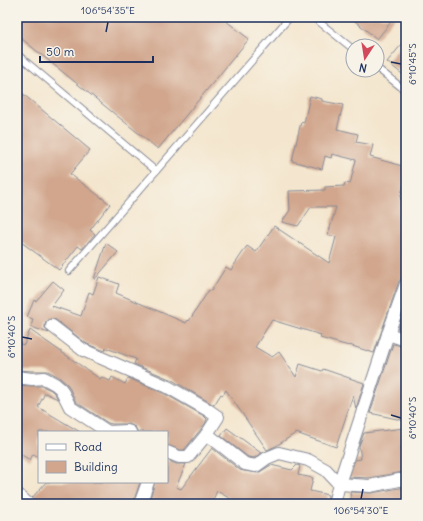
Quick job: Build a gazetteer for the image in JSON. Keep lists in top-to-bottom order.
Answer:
{
  "legend": ["Road", "Building"],
  "scale_bar": "50 m",
  "north": "bottom",
  "coordinates": [
    "106°54'35\"E",
    "6°10'45\"S",
    "6°10'40\"S",
    "106°54'30\"E"
  ]
}
